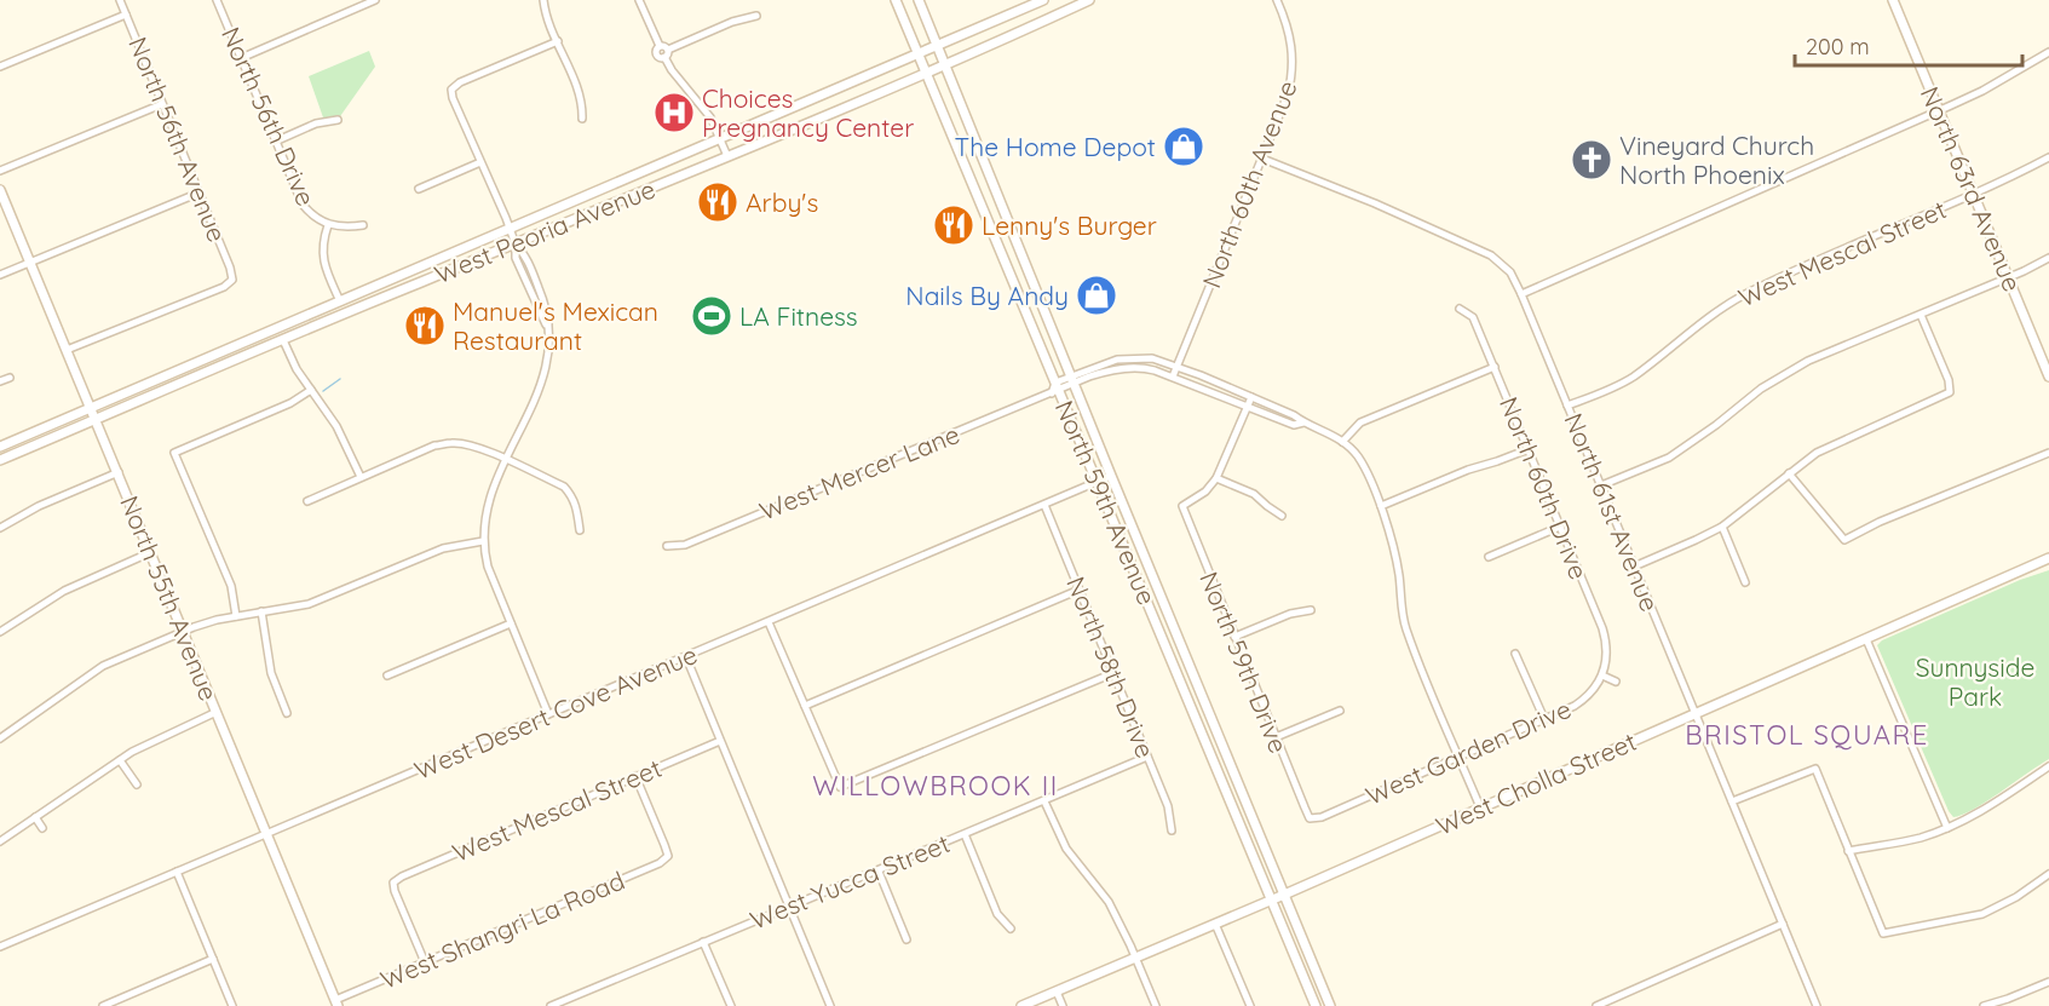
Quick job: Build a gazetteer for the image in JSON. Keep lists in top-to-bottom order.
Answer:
{
  "streets": {
    "main road": [
      "North 63rd Avenue",
      "West Peoria Avenue",
      "North 59th Avenue",
      "North 55th Avenue",
      "West Cholla Street"
    ],
    "street": [
      "North 56th Drive",
      "North 56th Avenue",
      "North 60th Avenue",
      "West Mescal Street",
      "West Mercer Lane",
      "North 60th Drive",
      "North 61st Avenue",
      "North 59th Drive",
      "North 58th Drive",
      "West Desert Cove Avenue",
      "West Garden Drive",
      "West Yucca Street",
      "West Shangri La Road"
    ]
  },
  "crossings": [
    ["North 56th Drive", "West Peoria Avenue"],
    ["North 56th Avenue", "North 55th Avenue"],
    ["North 60th Avenue", "West Mercer Lane"],
    ["North 60th Avenue", "North 61st Avenue"],
    ["North 63rd Avenue", "West Mescal Street"],
    ["West Peoria Avenue", "North 59th Avenue"],
    ["West Peoria Avenue", "North 55th Avenue"],
    ["West Mescal Street", "North 61st Avenue"],
    ["West Mescal Street", "West Shangri La Road"],
    ["West Mercer Lane", "North 59th Avenue"],
    ["North 60th Drive", "West Garden Drive"],
    ["North 59th Avenue", "West Desert Cove Avenue"],
    ["North 59th Avenue", "West Cholla Street"],
    ["North 61st Avenue", "West Cholla Street"],
    ["North 55th Avenue", "West Desert Cove Avenue"],
    ["North 55th Avenue", "West Shangri La Road"],
    ["North 59th Drive", "West Garden Drive"],
    ["North 58th Drive", "West Desert Cove Avenue"],
    ["North 58th Drive", "West Yucca Street"]
  ],
  "districts": ["BRISTOL SQUARE", "WILLOWBROOK II"],
  "parks": ["Sunnyside Park"],
  "places": {
    "hospital": ["Choices Pregnancy Center"],
    "shop": ["The Home Depot", "Nails By Andy"],
    "church": ["Vineyard Church North Phoenix"],
    "restaurant": ["Arby's", "Lenny's Burger", "Manuel's Mexican Restaurant"],
    "sports": ["LA Fitness"]
  },
  "scale_bar": "200 m"
}
